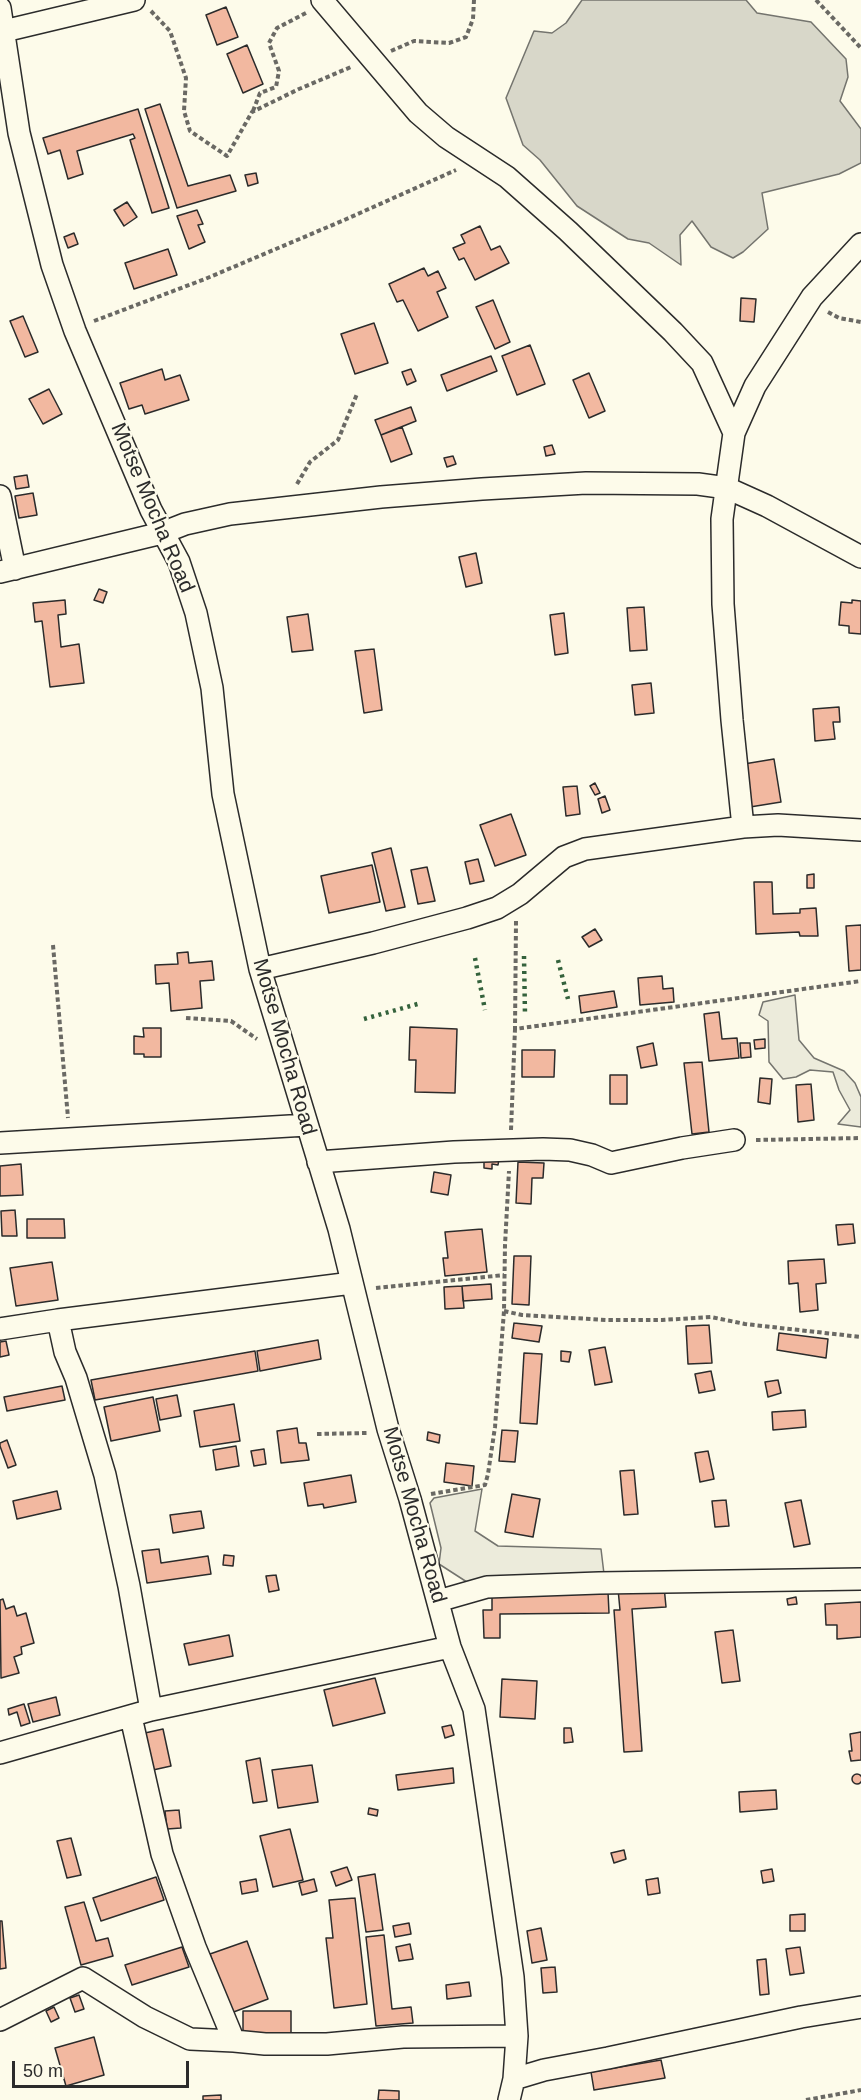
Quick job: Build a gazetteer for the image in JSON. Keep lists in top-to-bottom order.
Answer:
{
  "streets": {
    "street": ["Motse Mocha Road"]
  },
  "scale_bar": "50 m"
}
